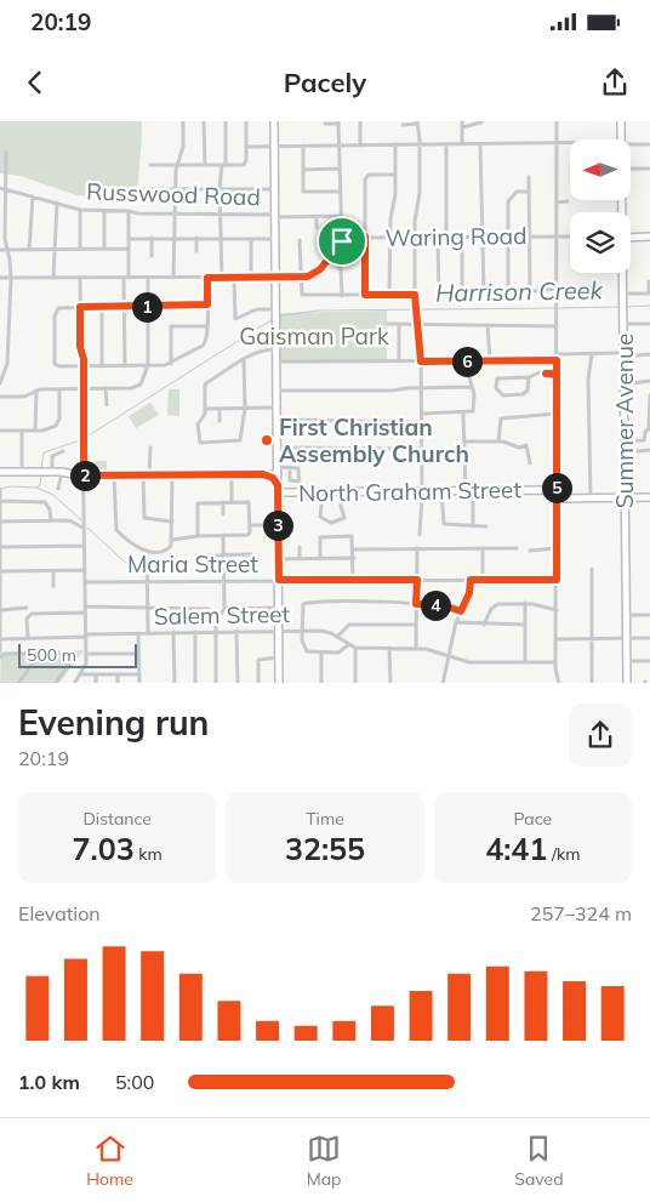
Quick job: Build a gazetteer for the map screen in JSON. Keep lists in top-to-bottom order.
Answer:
{
  "streets": {
    "main road": ["Summer Avenue", "North Graham Street"],
    "street": [
      "Russwood Road",
      "Waring Road",
      "Maria Street",
      "Salem Street"
    ]
  },
  "crossings": [
    ["Summer Avenue", "North Graham Street"]
  ],
  "water": ["Harrison Creek"],
  "parks": ["Gaisman Park"],
  "places": ["First Christian Assembly Church"],
  "scale_bar": "500 m",
  "north": "left",
  "page": {
    "status": "20:19",
    "header": "Pacely",
    "pins": [
      "1",
      "6",
      "2",
      "5",
      "3",
      "4"
    ],
    "scale": "500 m",
    "heading": ["Evening run", "20:19"],
    "stats": [
      ["Distance", "7.03 km"],
      ["Time", "32:55"],
      ["Pace", "4:41 /km"]
    ],
    "chart": ["Elevation", "257–324 m"],
    "list": [
      {
        "name": "1.0 km",
        "note": "5:00"
      }
    ],
    "tabs": ["Home", "Map", "Saved"]
  }
}
